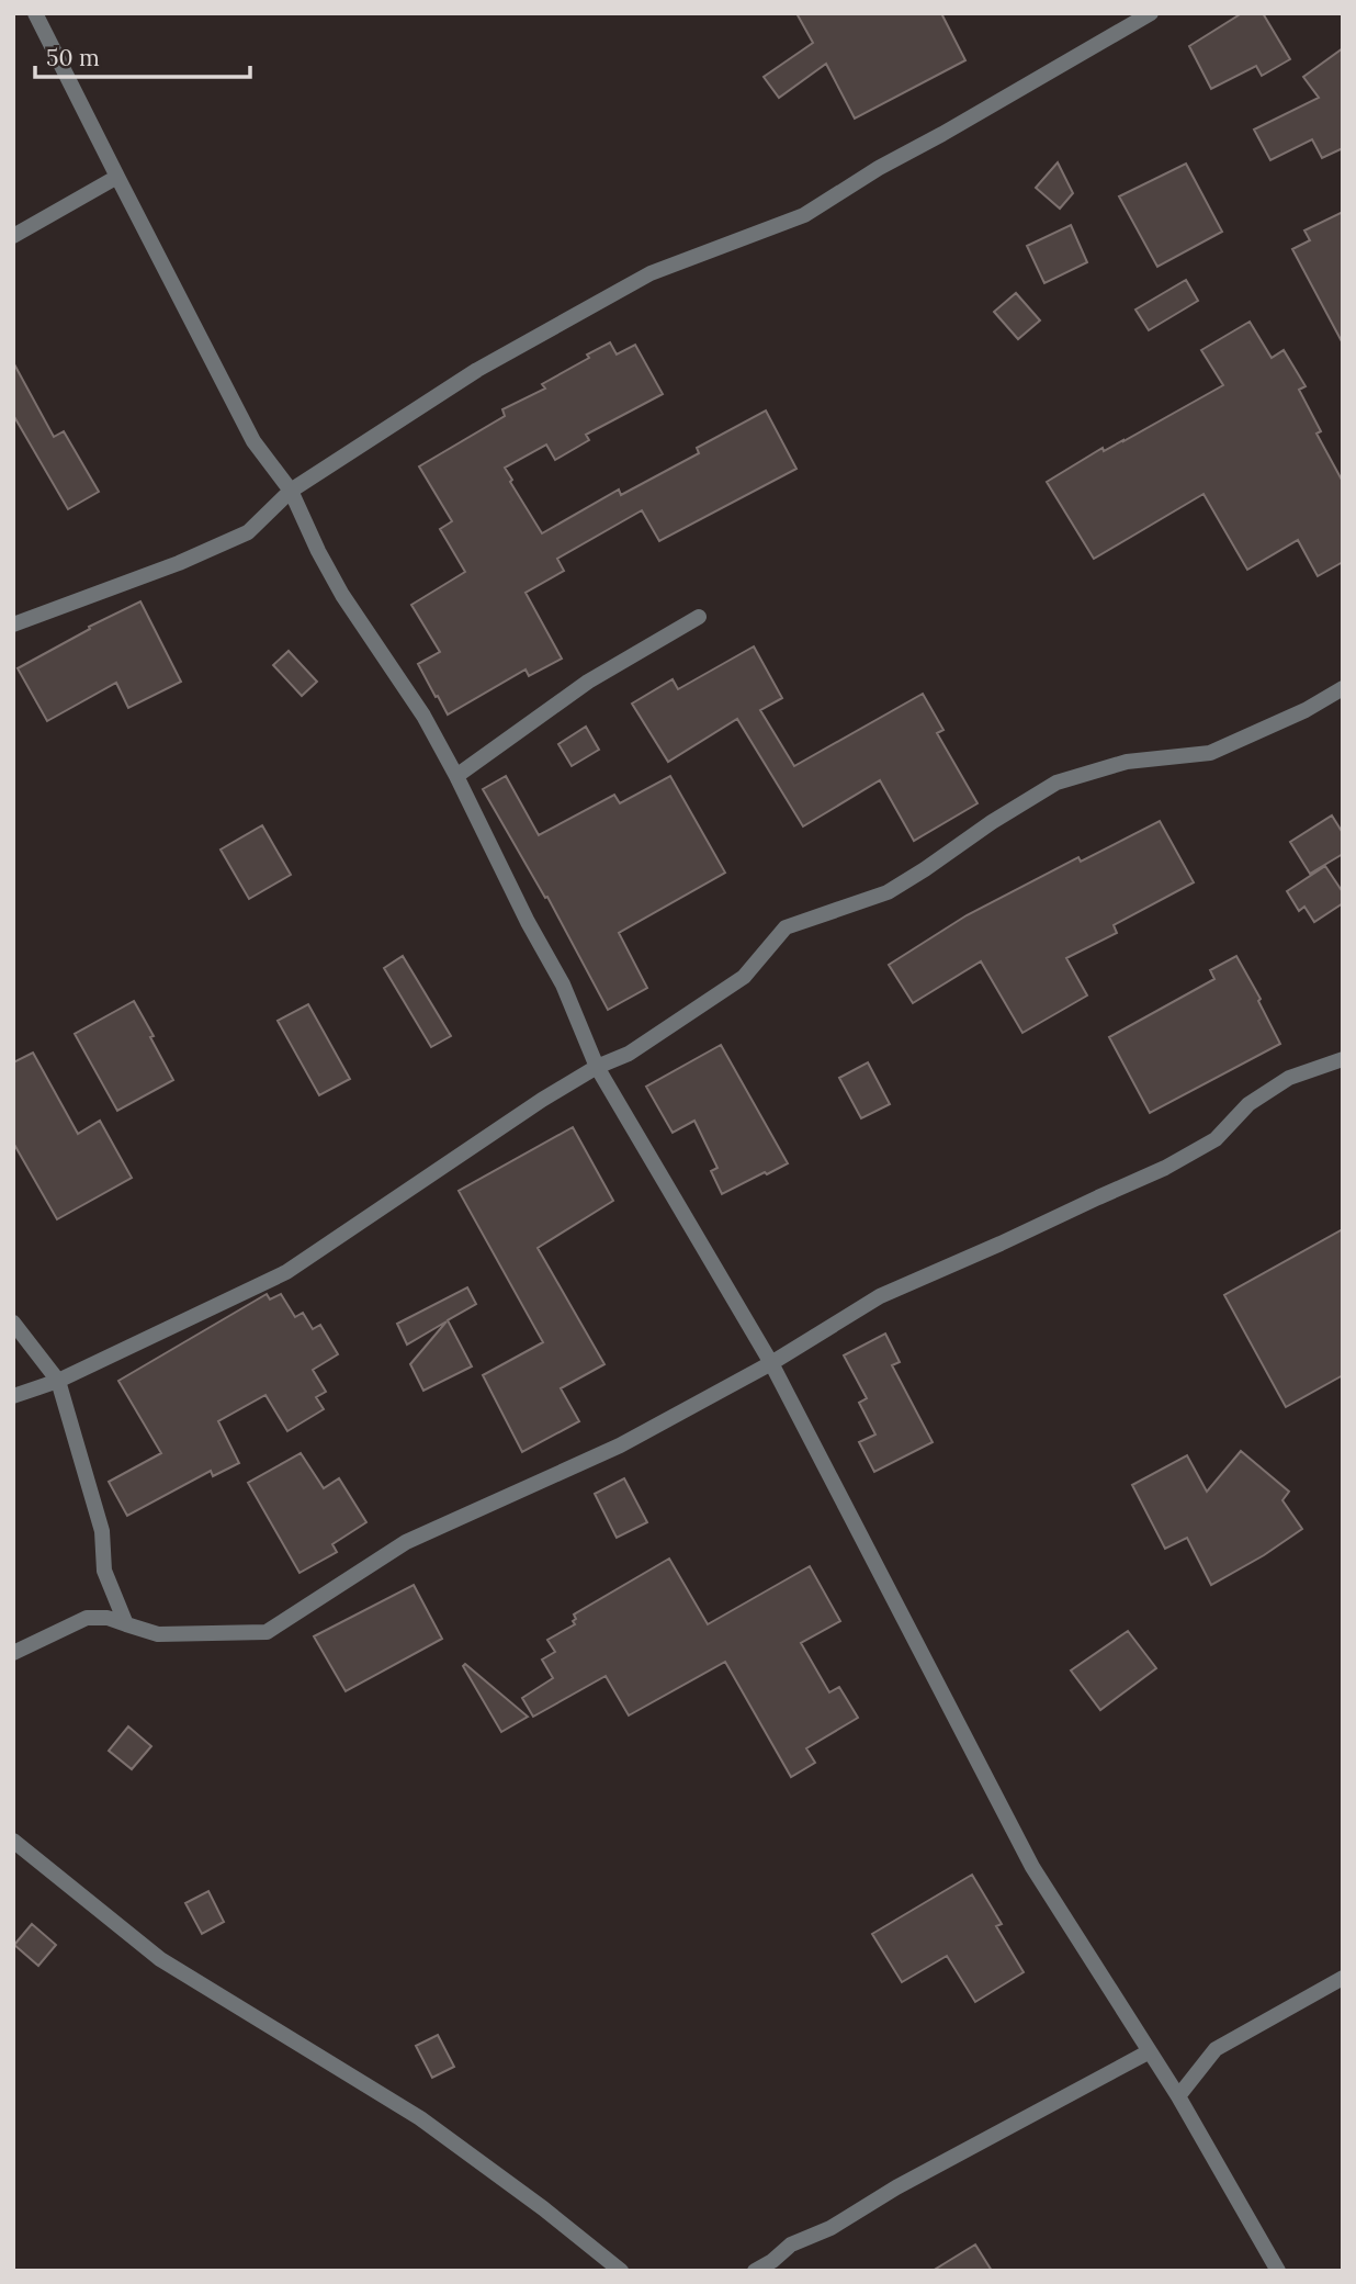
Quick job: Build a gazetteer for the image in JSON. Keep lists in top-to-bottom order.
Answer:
{
  "scale_bar": "50 m"
}
